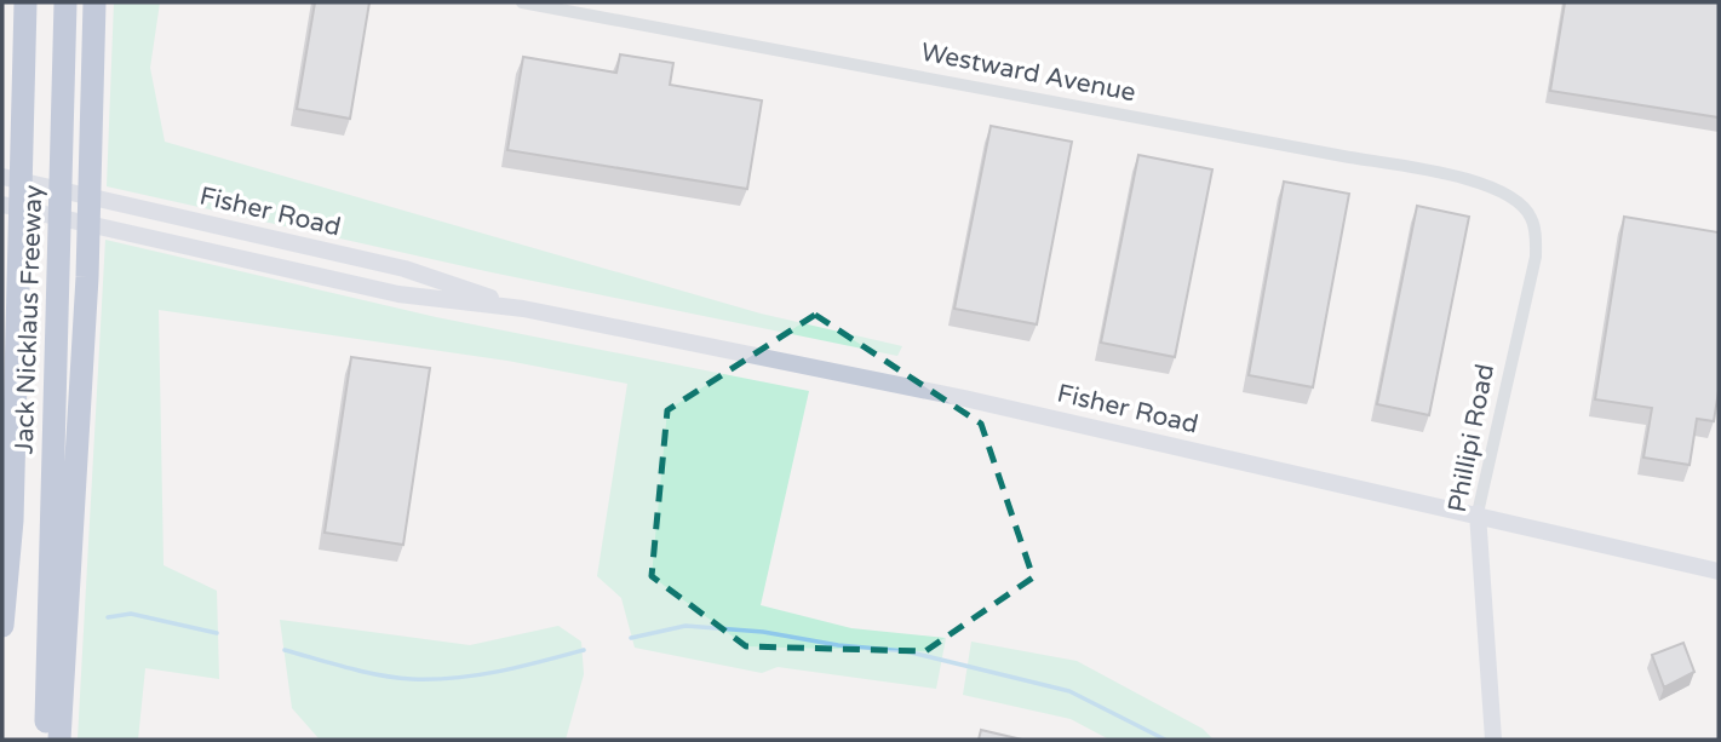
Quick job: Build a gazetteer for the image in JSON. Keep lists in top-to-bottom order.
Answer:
{
  "streets": {
    "highway": ["Jack Nicklaus Freeway"],
    "main road": ["Fisher Road", "Phillipi Road"],
    "street": ["Westward Avenue"]
  },
  "crossings": [
    ["Westward Avenue", "Phillipi Road"],
    ["Fisher Road", "Phillipi Road"]
  ]
}
